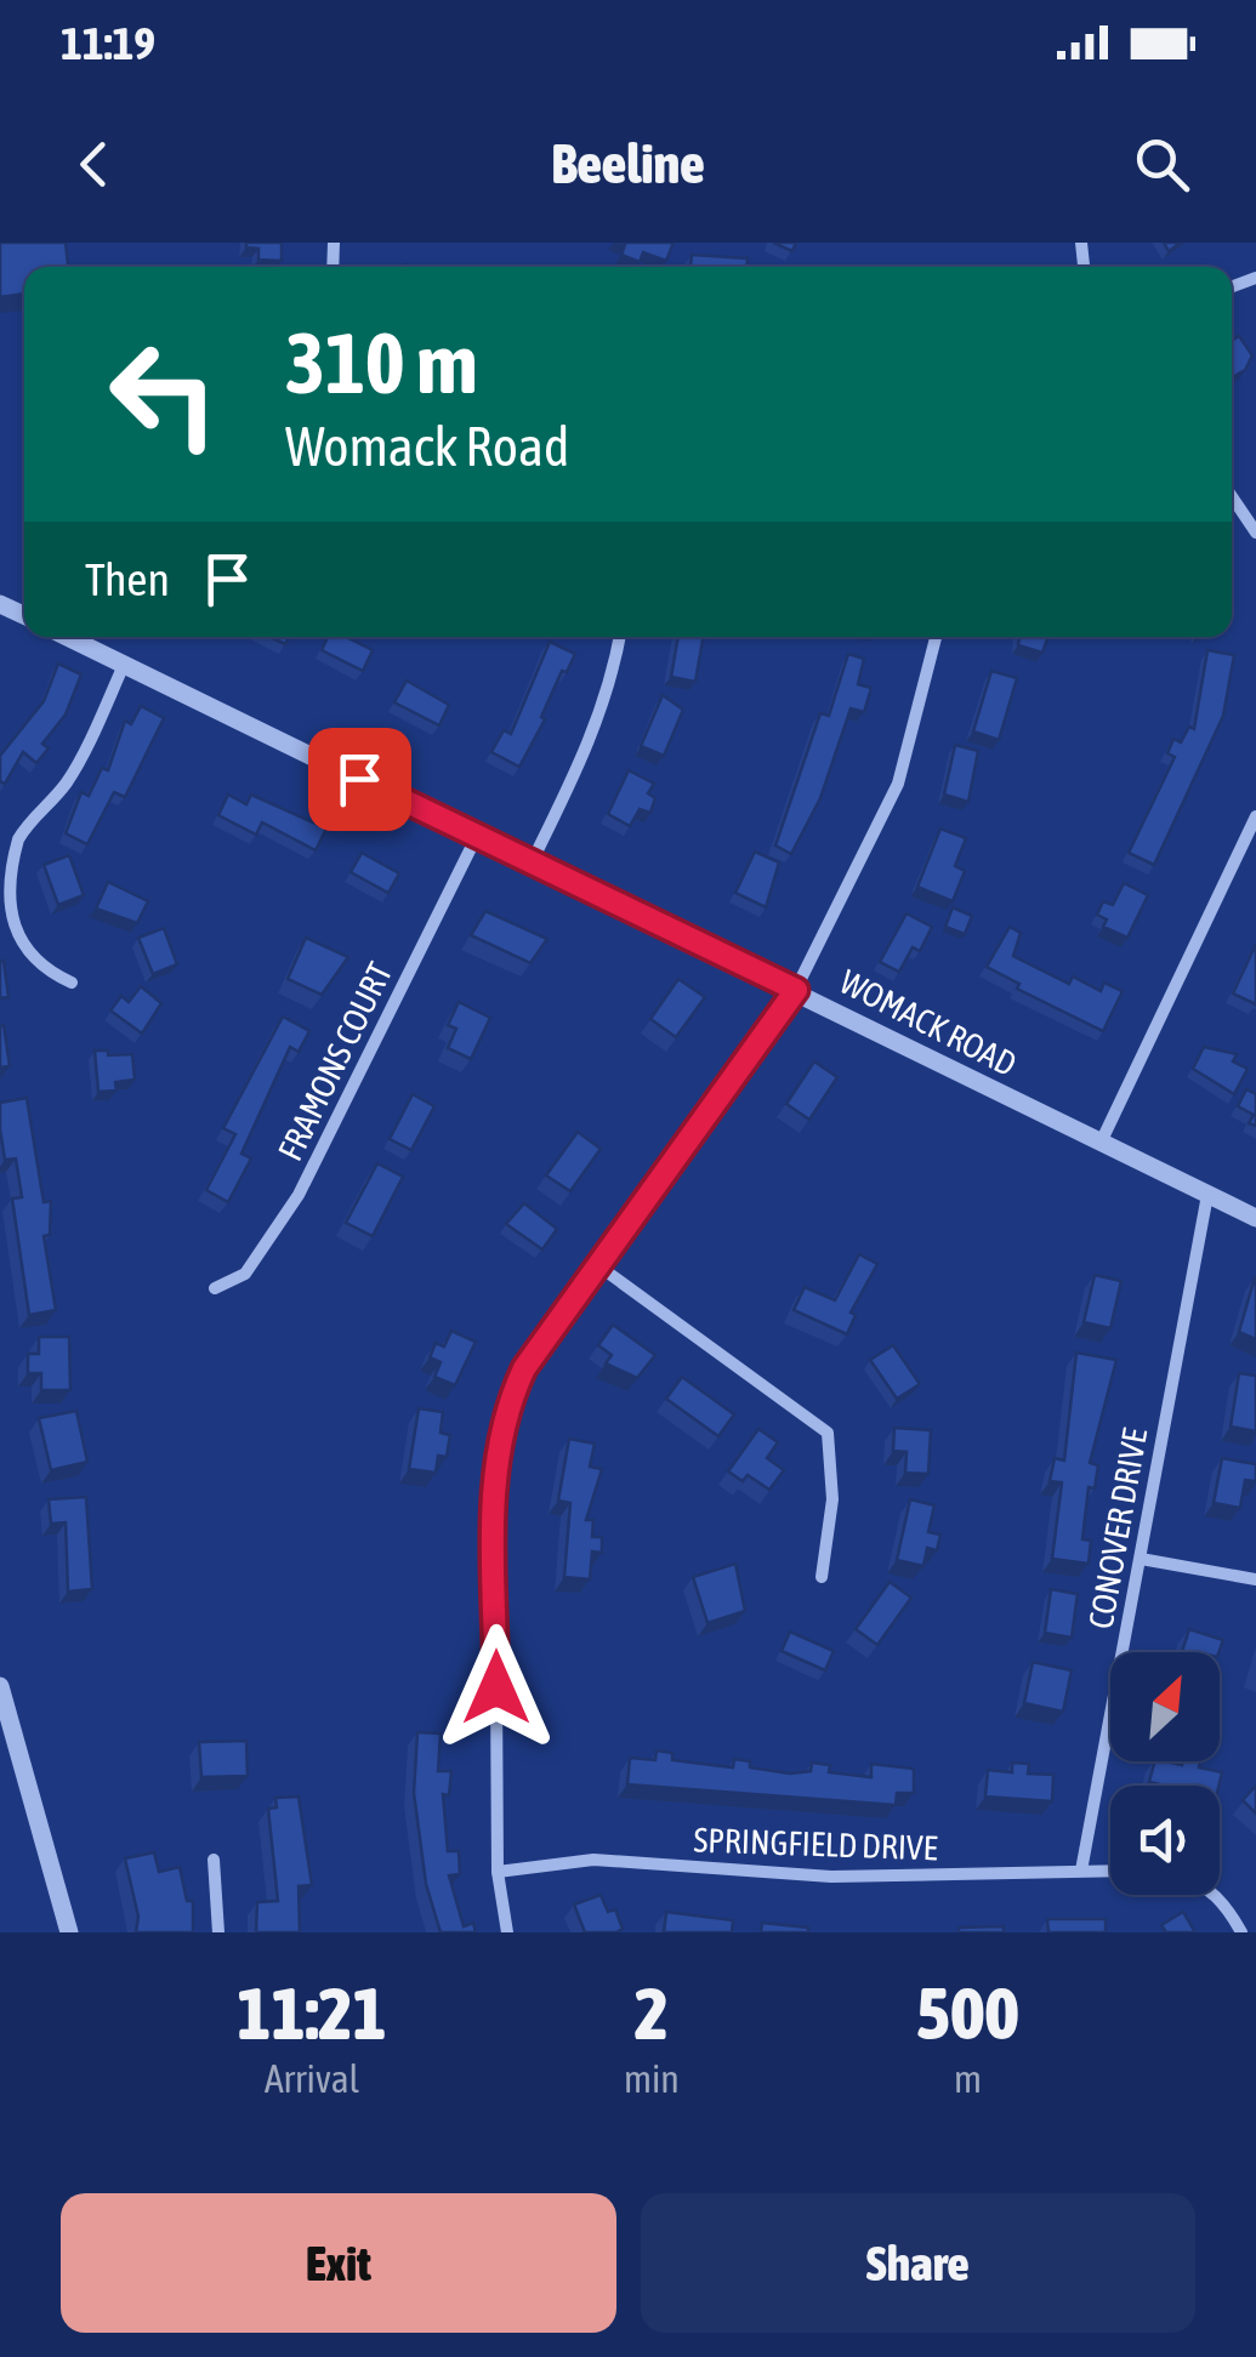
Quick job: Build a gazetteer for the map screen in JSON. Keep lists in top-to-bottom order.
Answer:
{
  "streets": {
    "street": [
      "WOMACK ROAD",
      "FRAMONS COURT",
      "CONOVER DRIVE",
      "SPRINGFIELD DRIVE"
    ]
  },
  "crossings": [
    ["WOMACK ROAD", "FRAMONS COURT"],
    ["WOMACK ROAD", "CONOVER DRIVE"],
    ["CONOVER DRIVE", "SPRINGFIELD DRIVE"]
  ],
  "north": "top right",
  "page": {
    "status": "11:19",
    "header": "Beeline",
    "turn": ["310 m", "Womack Road"],
    "then": "Then",
    "eta": [
      "11:21",
      "Arrival",
      "2",
      "min",
      "500",
      "m"
    ],
    "buttons": ["Exit", "Share"]
  }
}
